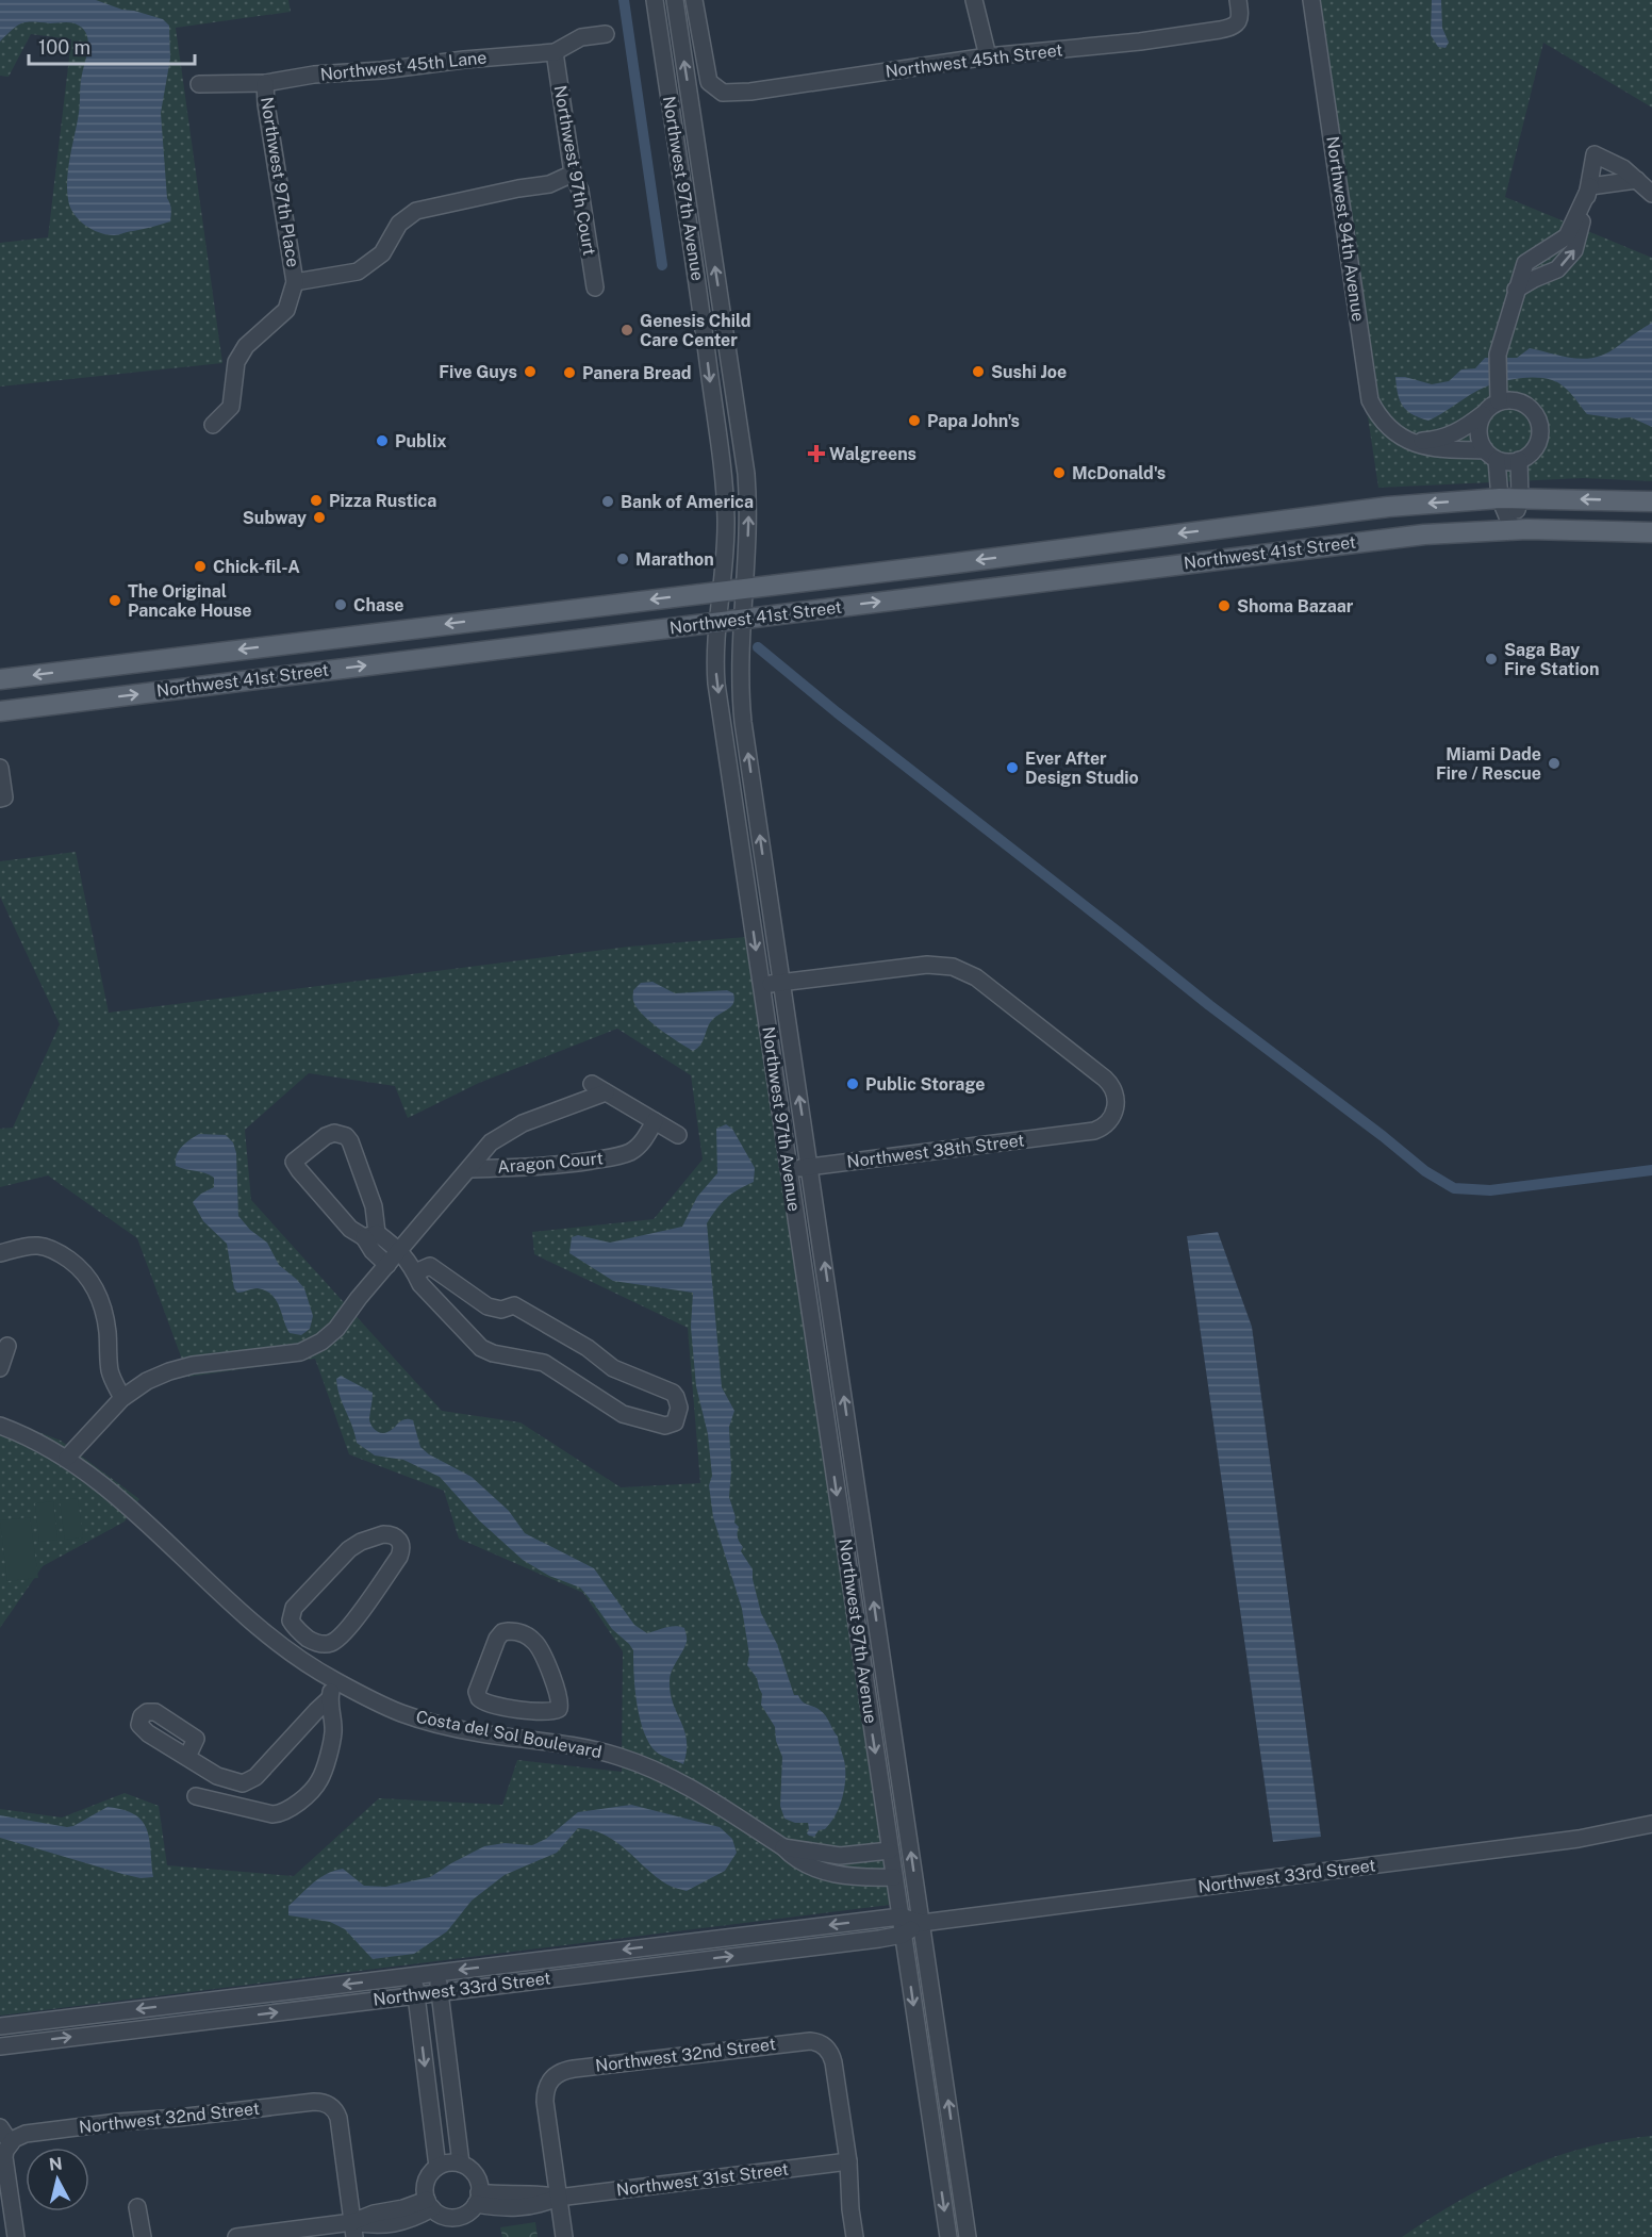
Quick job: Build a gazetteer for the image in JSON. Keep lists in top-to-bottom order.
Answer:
{
  "streets": {
    "main road": ["Northwest 41st Street"],
    "street": [
      "Northwest 45th Street",
      "Northwest 45th Lane",
      "Northwest 97th Court",
      "Northwest 97th Place",
      "Northwest 97th Avenue",
      "Northwest 94th Avenue",
      "Northwest 38th Street",
      "Aragon Court",
      "Costa del Sol Boulevard",
      "Northwest 33rd Street",
      "Northwest 32nd Street",
      "Northwest 31st Street"
    ]
  },
  "crossings": [
    ["Northwest 45th Lane", "Northwest 97th Court"],
    ["Northwest 45th Lane", "Northwest 97th Place"],
    ["Northwest 97th Avenue", "Northwest 41st Street"],
    ["Northwest 97th Avenue", "Northwest 38th Street"],
    ["Northwest 97th Avenue", "Costa del Sol Boulevard"],
    ["Northwest 97th Avenue", "Northwest 33rd Street"],
    ["Northwest 32nd Street", "Northwest 31st Street"]
  ],
  "places": {
    "other": [
      "Genesis Child Care Center",
      "Five Guys",
      "Sushi Joe",
      "Panera Bread",
      "Papa John's",
      "Publix",
      "McDonald's",
      "Pizza Rustica",
      "Bank of America",
      "Subway",
      "Marathon",
      "Chick-fil-A",
      "The Original Pancake House",
      "Chase",
      "Shoma Bazaar",
      "Saga Bay Fire Station",
      "Miami Dade Fire / Rescue",
      "Ever After Design Studio",
      "Public Storage"
    ],
    "health": ["Walgreens"]
  },
  "scale_bar": "100 m",
  "north": "top"
}
